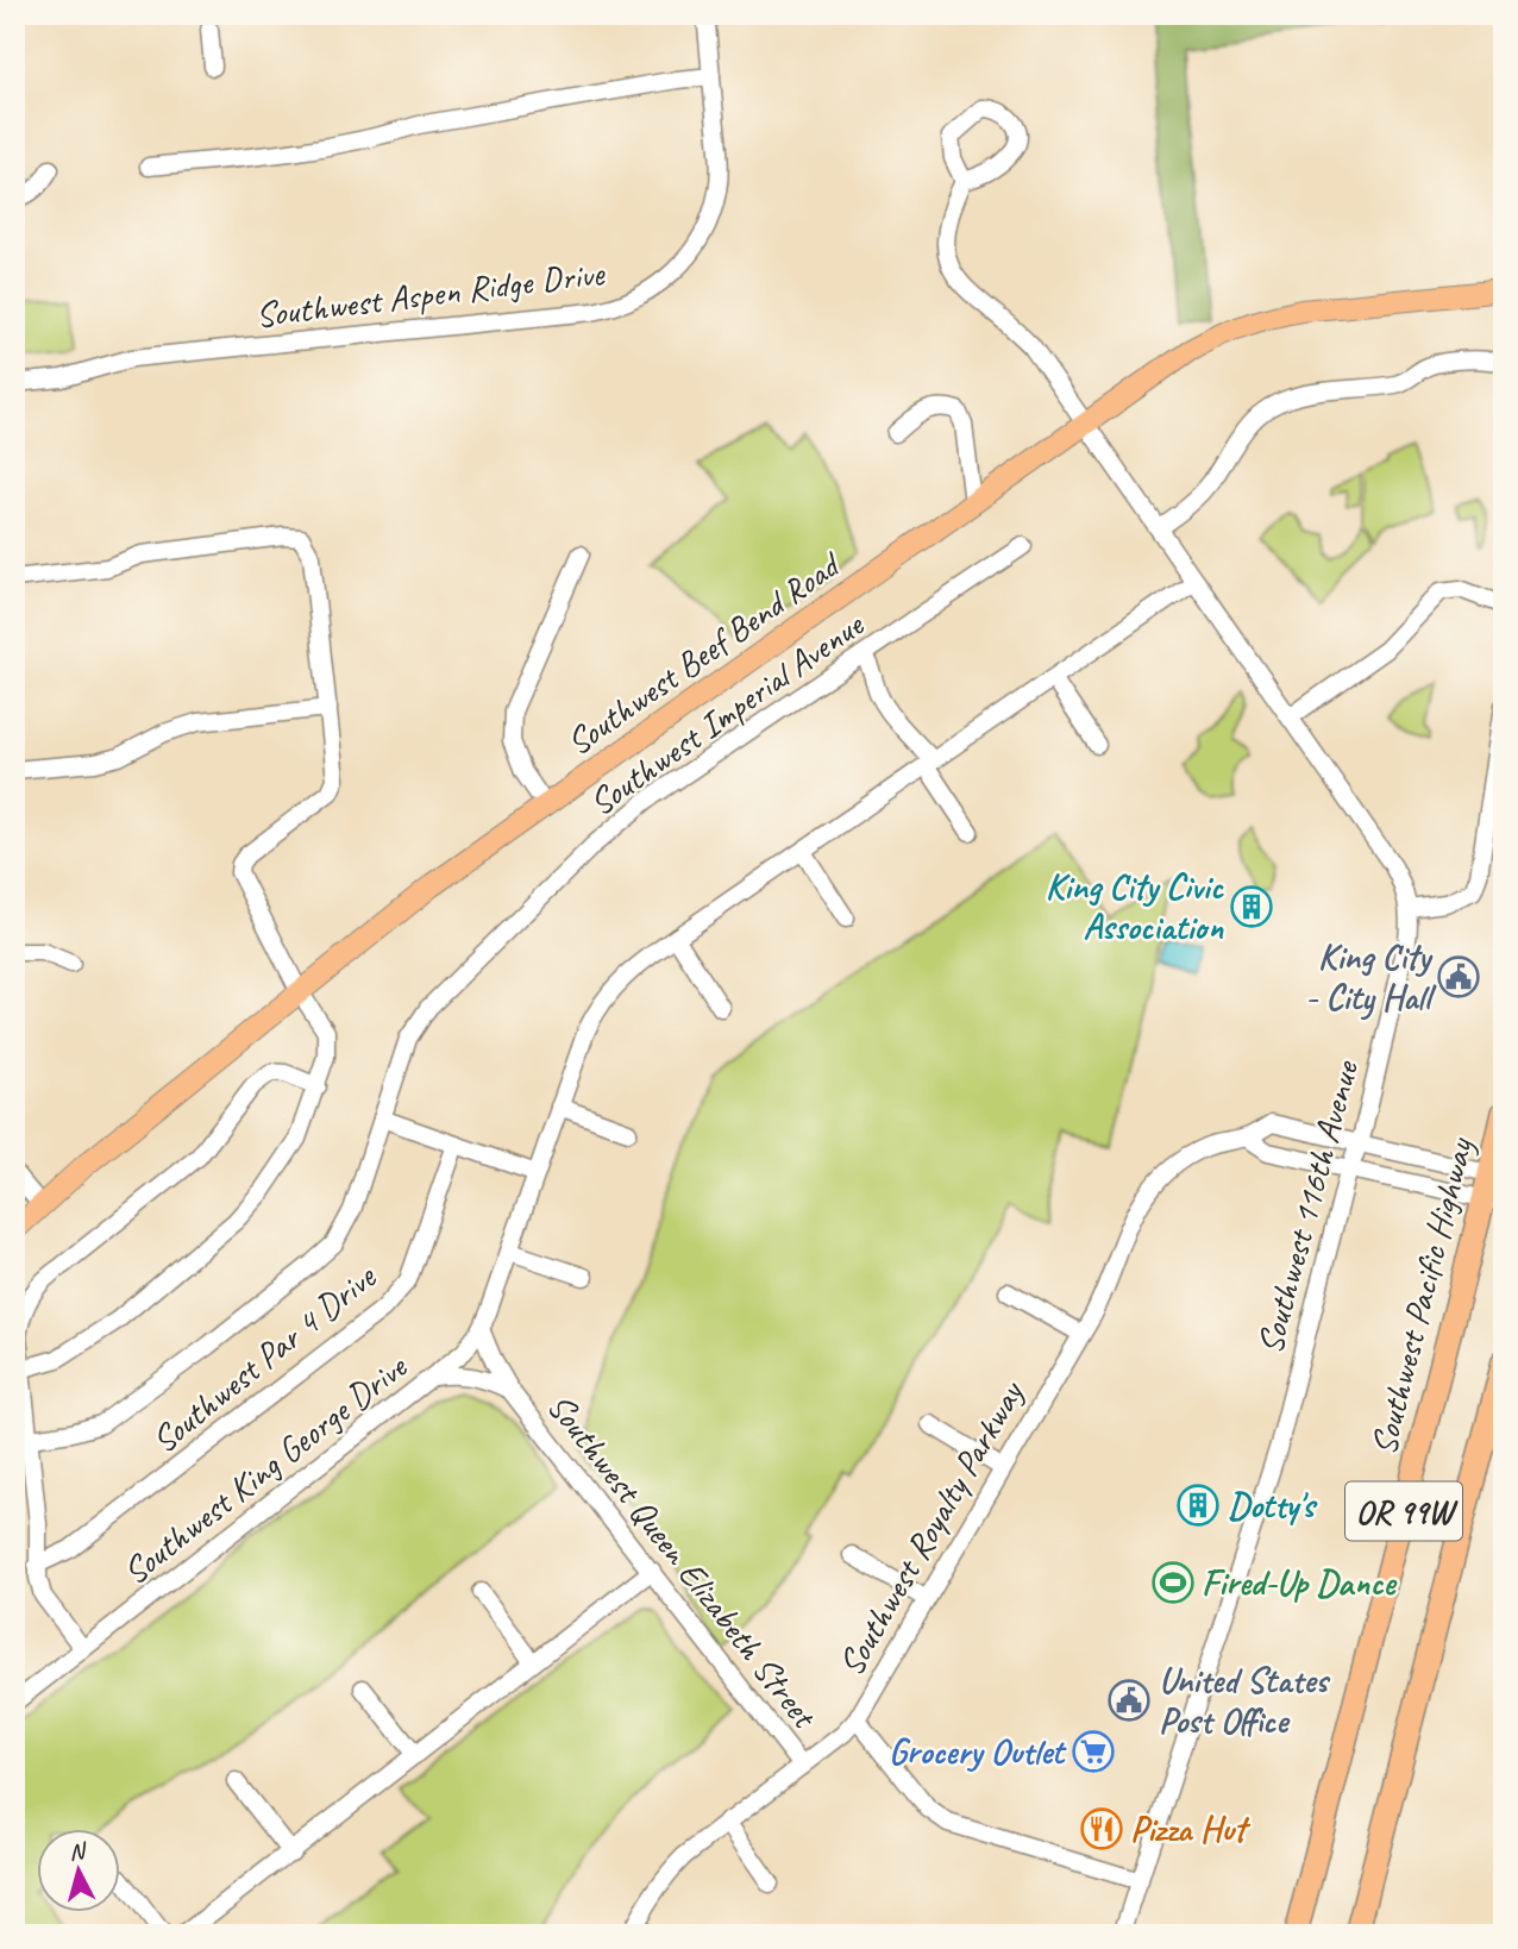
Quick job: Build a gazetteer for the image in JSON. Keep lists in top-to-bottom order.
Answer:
{
  "streets": {
    "highway": ["Southwest Pacific Highway", "OR 99W"],
    "main road": ["Southwest Beef Bend Road"],
    "street": [
      "Southwest Aspen Ridge Drive",
      "Southwest Imperial Avenue",
      "Southwest 116th Avenue",
      "Southwest Par 4 Drive",
      "Southwest King George Drive",
      "Southwest Royalty Parkway",
      "Southwest Queen Elizabeth Street"
    ]
  },
  "crossings": [
    ["Southwest Beef Bend Road", "Southwest 116th Avenue"],
    ["Southwest 116th Avenue", "Southwest King George Drive"],
    ["Southwest 116th Avenue", "Southwest Royalty Parkway"],
    ["Southwest 116th Avenue", "Southwest Queen Elizabeth Street"],
    ["Southwest Pacific Highway", "Southwest Royalty Parkway"],
    ["Southwest King George Drive", "Southwest Queen Elizabeth Street"],
    ["Southwest Royalty Parkway", "Southwest Queen Elizabeth Street"]
  ],
  "places": {
    "building": ["King City Civic Association", "Dotty's"],
    "public building": ["King City - City Hall", "United States Post Office"],
    "sports": ["Fired-Up Dance"],
    "supermarket": ["Grocery Outlet"],
    "restaurant": ["Pizza Hut"]
  },
  "north": "top"
}
